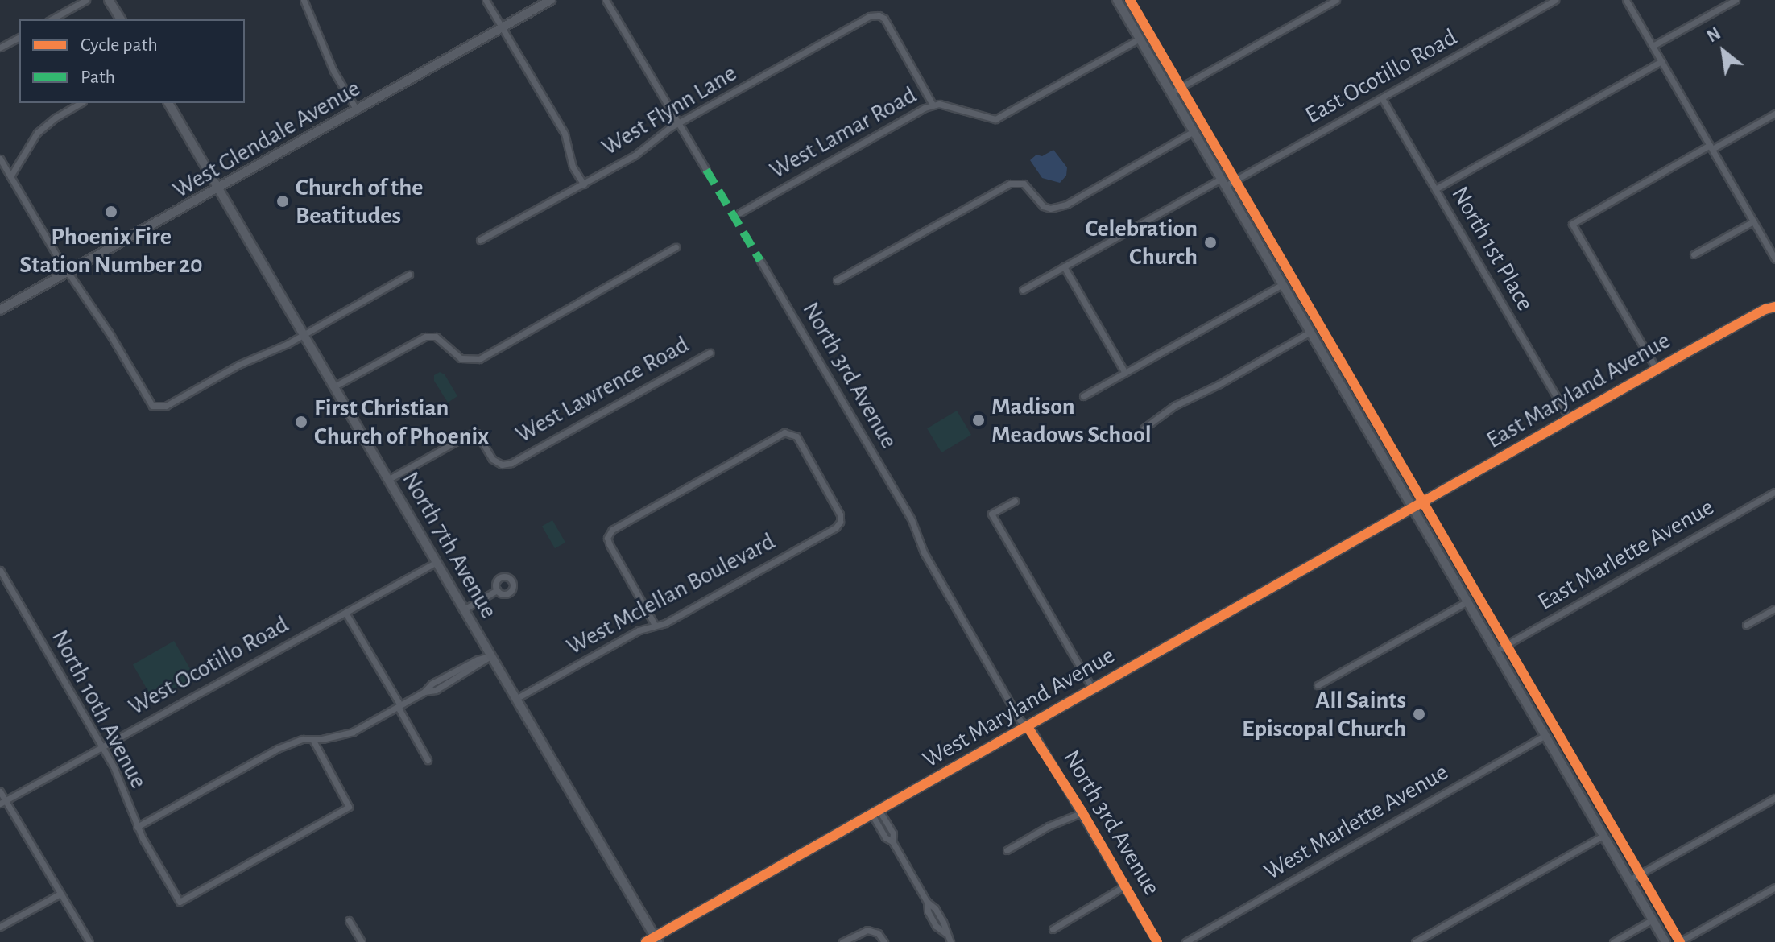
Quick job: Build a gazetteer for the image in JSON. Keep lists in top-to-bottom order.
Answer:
{
  "streets": {
    "main road": [
      "West Glendale Avenue",
      "East Maryland Avenue",
      "North 7th Avenue",
      "West Maryland Avenue"
    ],
    "street": [
      "East Ocotillo Road",
      "West Flynn Lane",
      "West Lamar Road",
      "North 1st Place",
      "North 3rd Avenue",
      "West Lawrence Road",
      "East Marlette Avenue",
      "West Mclellan Boulevard",
      "West Ocotillo Road",
      "North 10th Avenue",
      "West Marlette Avenue"
    ]
  },
  "crossings": [
    ["East Ocotillo Road", "North 1st Place"],
    ["West Flynn Lane", "West Lamar Road"],
    ["West Glendale Avenue", "North 7th Avenue"],
    ["North 1st Place", "East Maryland Avenue"],
    ["North 3rd Avenue", "West Maryland Avenue"],
    ["West Lawrence Road", "North 7th Avenue"],
    ["East Maryland Avenue", "West Maryland Avenue"],
    ["North 7th Avenue", "West Mclellan Boulevard"],
    ["North 7th Avenue", "West Ocotillo Road"],
    ["North 7th Avenue", "West Maryland Avenue"],
    ["West Ocotillo Road", "North 10th Avenue"]
  ],
  "places": [
    "Church of the Beatitudes",
    "Phoenix Fire Station Number 20",
    "Celebration Church",
    "Madison Meadows School",
    "First Christian Church of Phoenix",
    "All Saints Episcopal Church"
  ],
  "legend": ["Cycle path", "Path"],
  "north": "top left"
}
